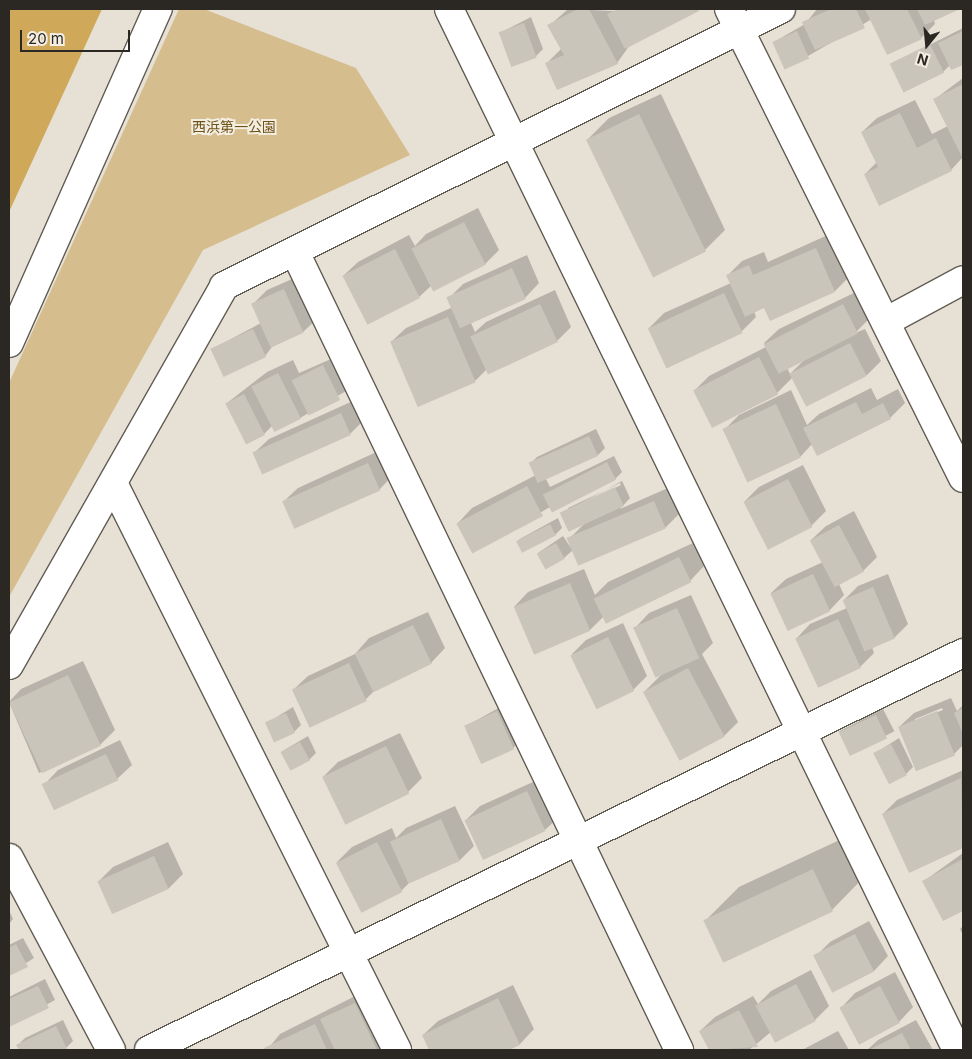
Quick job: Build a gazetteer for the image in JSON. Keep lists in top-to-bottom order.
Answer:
{
  "parks": ["西浜第一公園"],
  "scale_bar": "20 m",
  "north": "bottom"
}
